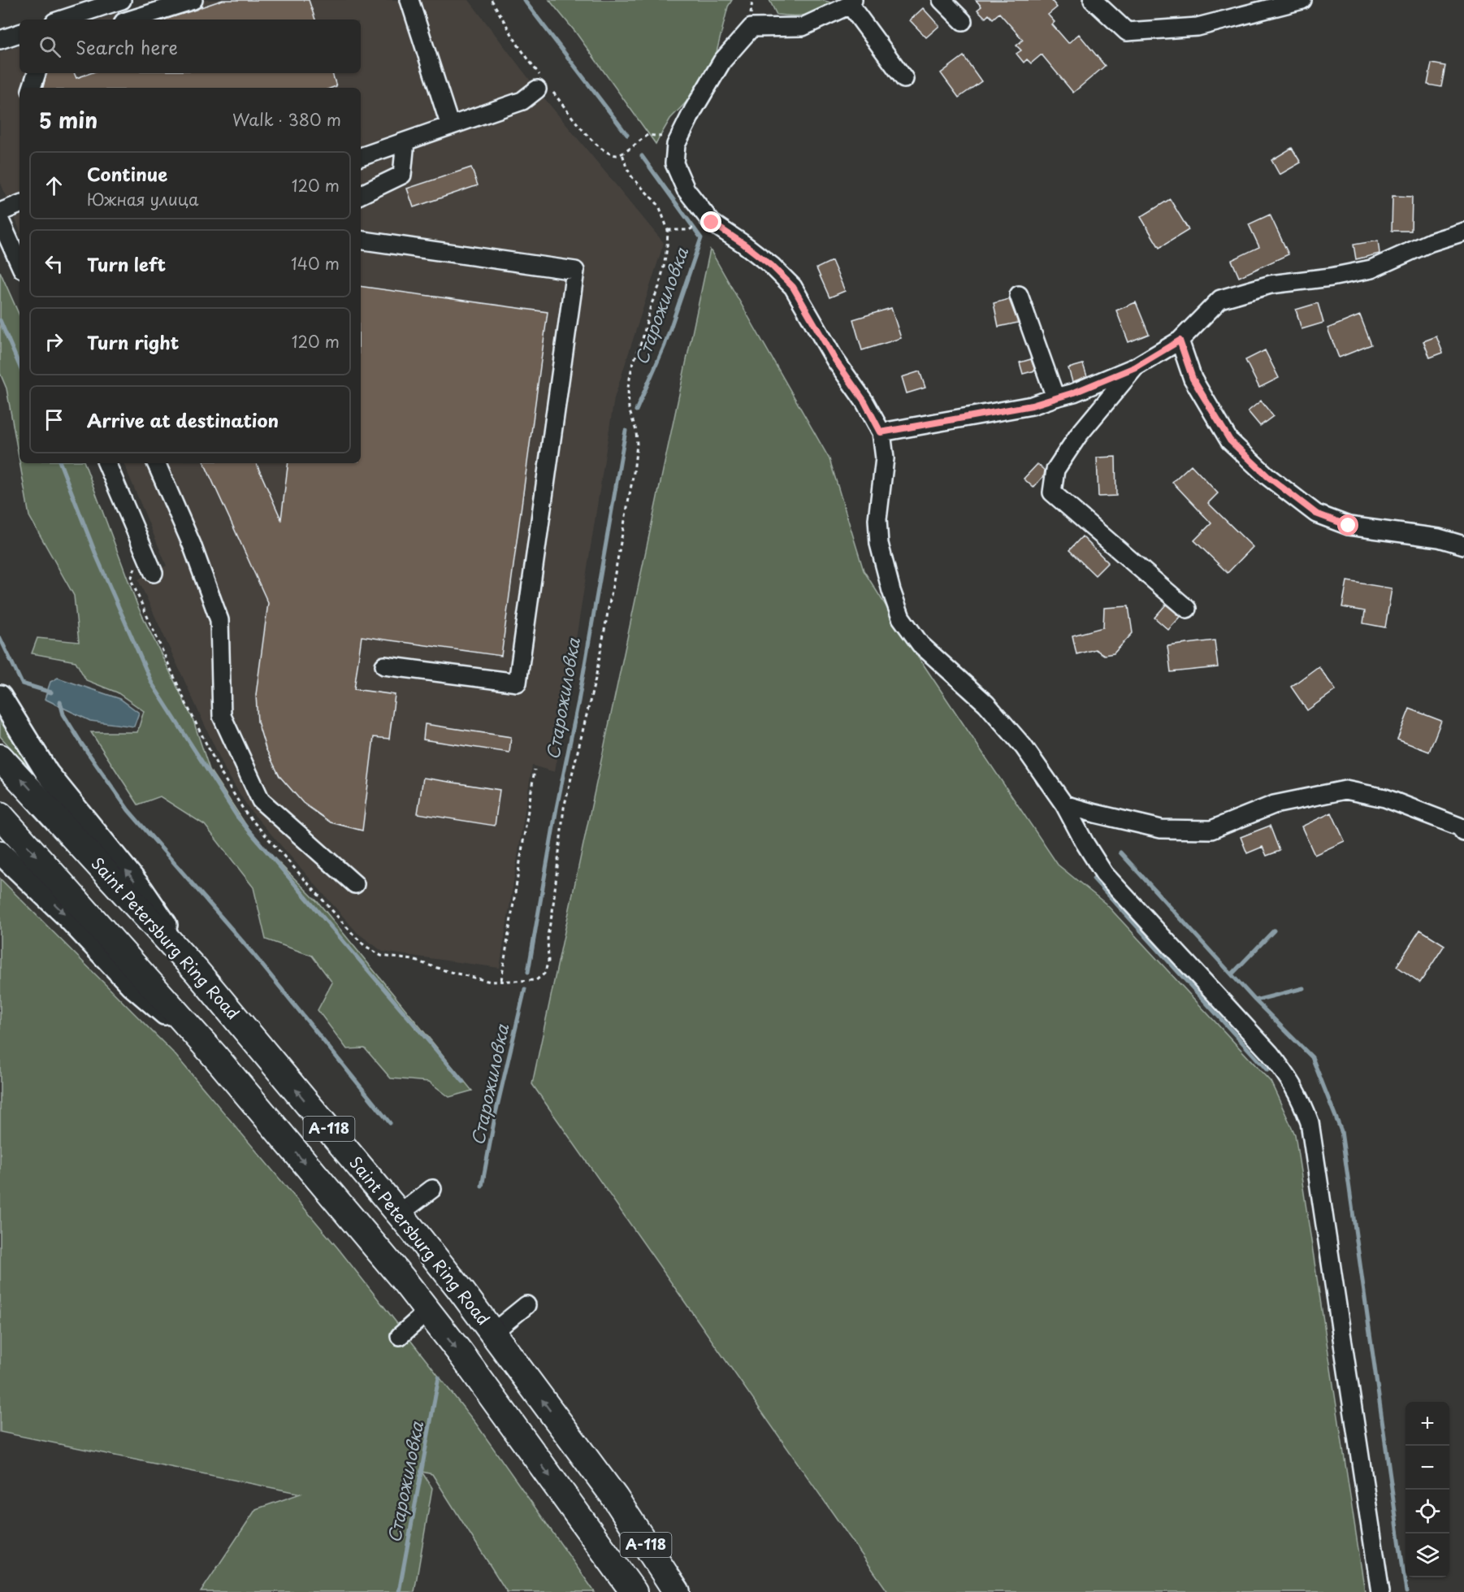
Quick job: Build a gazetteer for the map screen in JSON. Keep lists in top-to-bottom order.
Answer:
{
  "streets": {
    "highway": ["Saint Petersburg Ring Road", "А-118"]
  },
  "water": ["Старожиловка"],
  "page": {
    "search": "Search here",
    "heading": ["5 min", "Walk · 380 m"],
    "list": [
      ["Continue", "Южная улица", "120 m"],
      ["Turn left", "140 m"],
      ["Turn right", "120 m"],
      "Arrive at destination"
    ],
    "map_buttons": ["+", "−"]
  }
}
